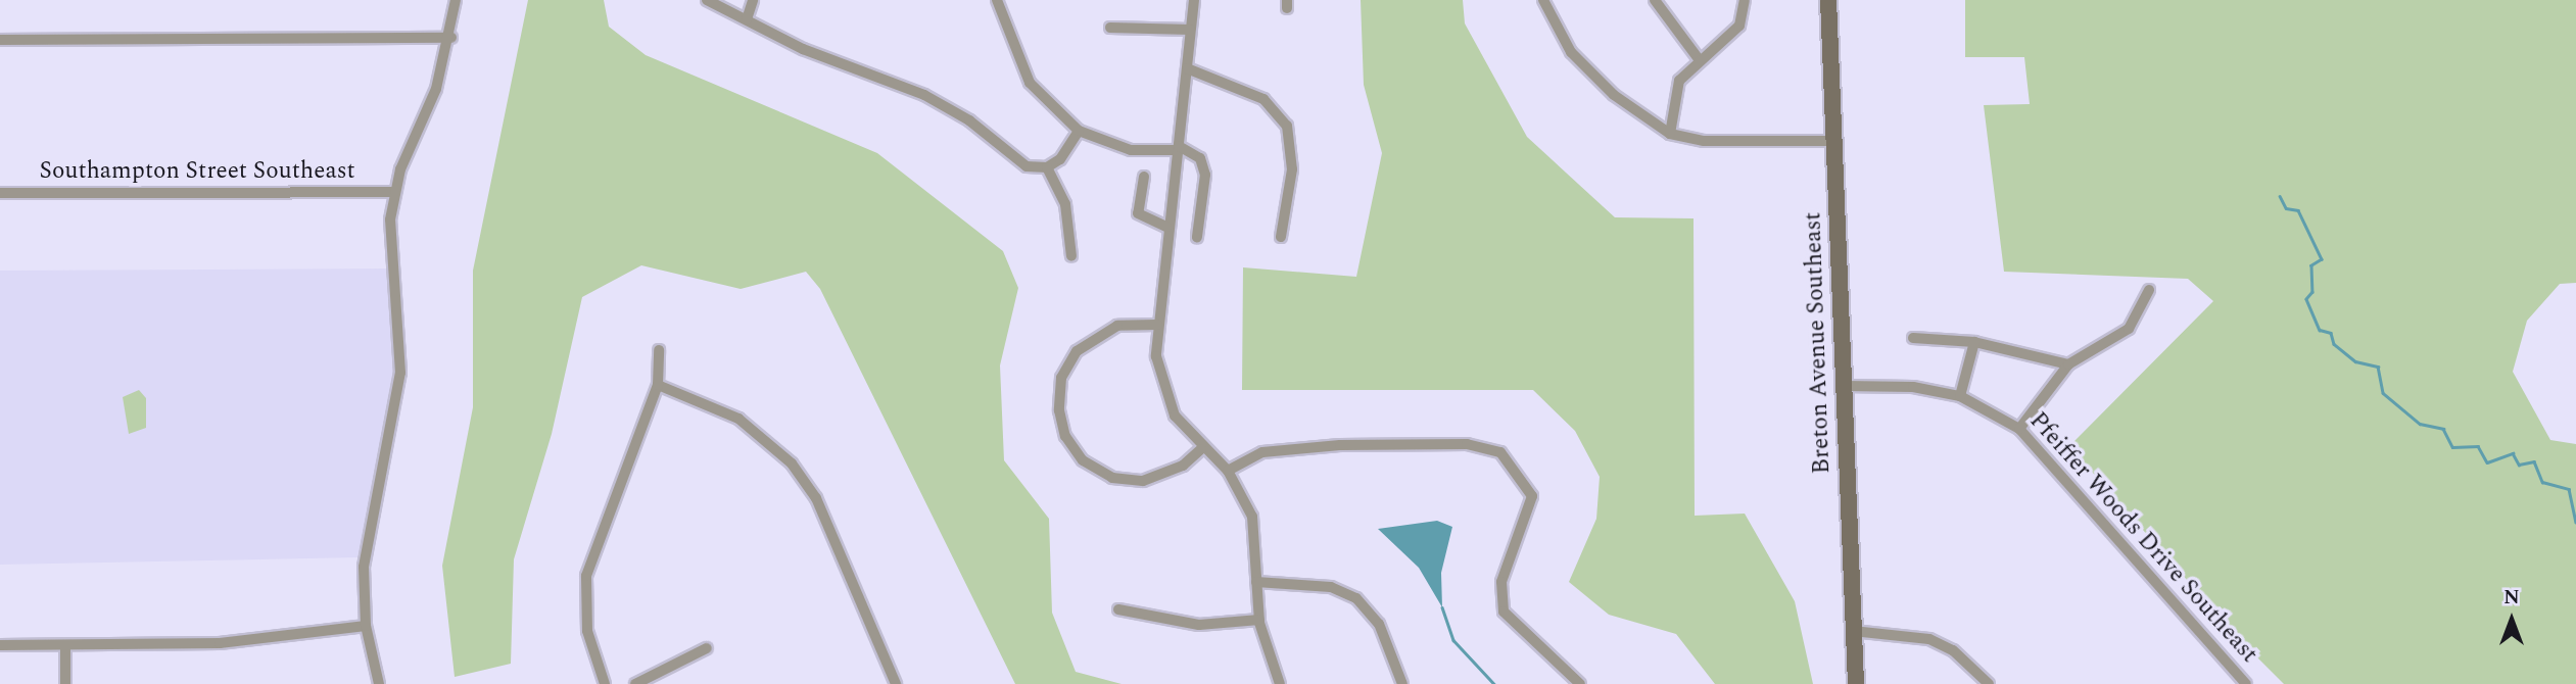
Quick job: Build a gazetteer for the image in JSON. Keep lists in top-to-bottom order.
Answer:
{
  "streets": {
    "main road": ["Breton Avenue Southeast"],
    "street": ["Southampton Street Southeast", "Pfeiffer Woods Drive Southeast"]
  },
  "crossings": [
    ["Breton Avenue Southeast", "Pfeiffer Woods Drive Southeast"]
  ],
  "north": "top"
}
